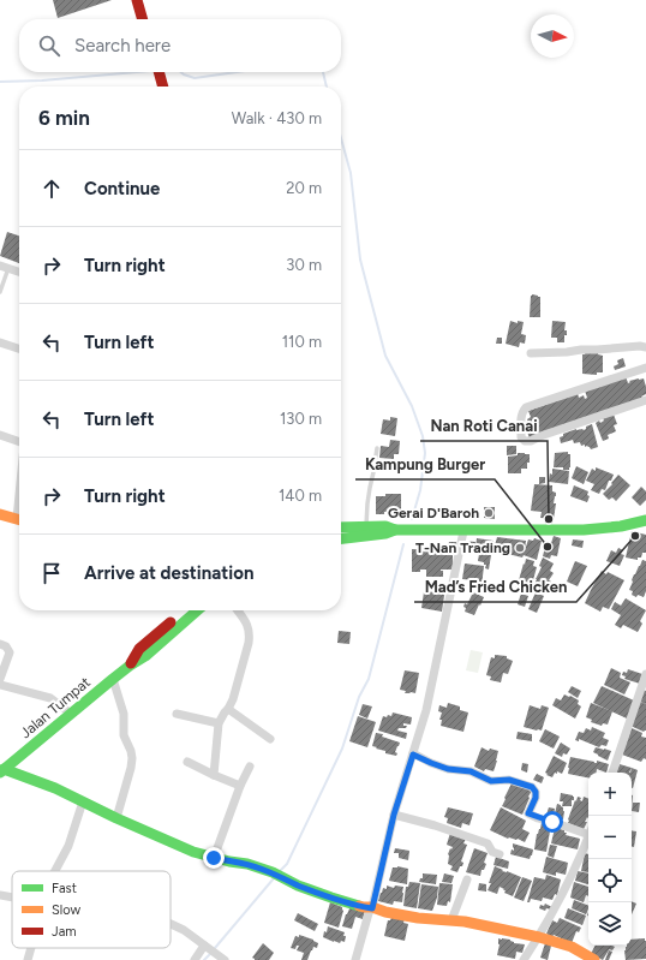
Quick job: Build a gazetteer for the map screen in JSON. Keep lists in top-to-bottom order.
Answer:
{
  "streets": {
    "main road": ["Jalan Tumpat"]
  },
  "places": [
    "Gerai D'Baroh",
    "Nan Roti Canai",
    "Mad’s Fried Chicken",
    "Kampung Burger",
    "T-Nan Trading"
  ],
  "legend": ["Fast", "Slow", "Jam"],
  "north": "right",
  "page": {
    "search": "Search here",
    "heading": ["6 min", "Walk · 430 m"],
    "list": [
      ["Continue", "20 m"],
      ["Turn right", "30 m"],
      ["Turn left", "110 m"],
      ["Turn left", "130 m"],
      ["Turn right", "140 m"],
      "Arrive at destination"
    ],
    "map_buttons": ["+", "−"]
  }
}
